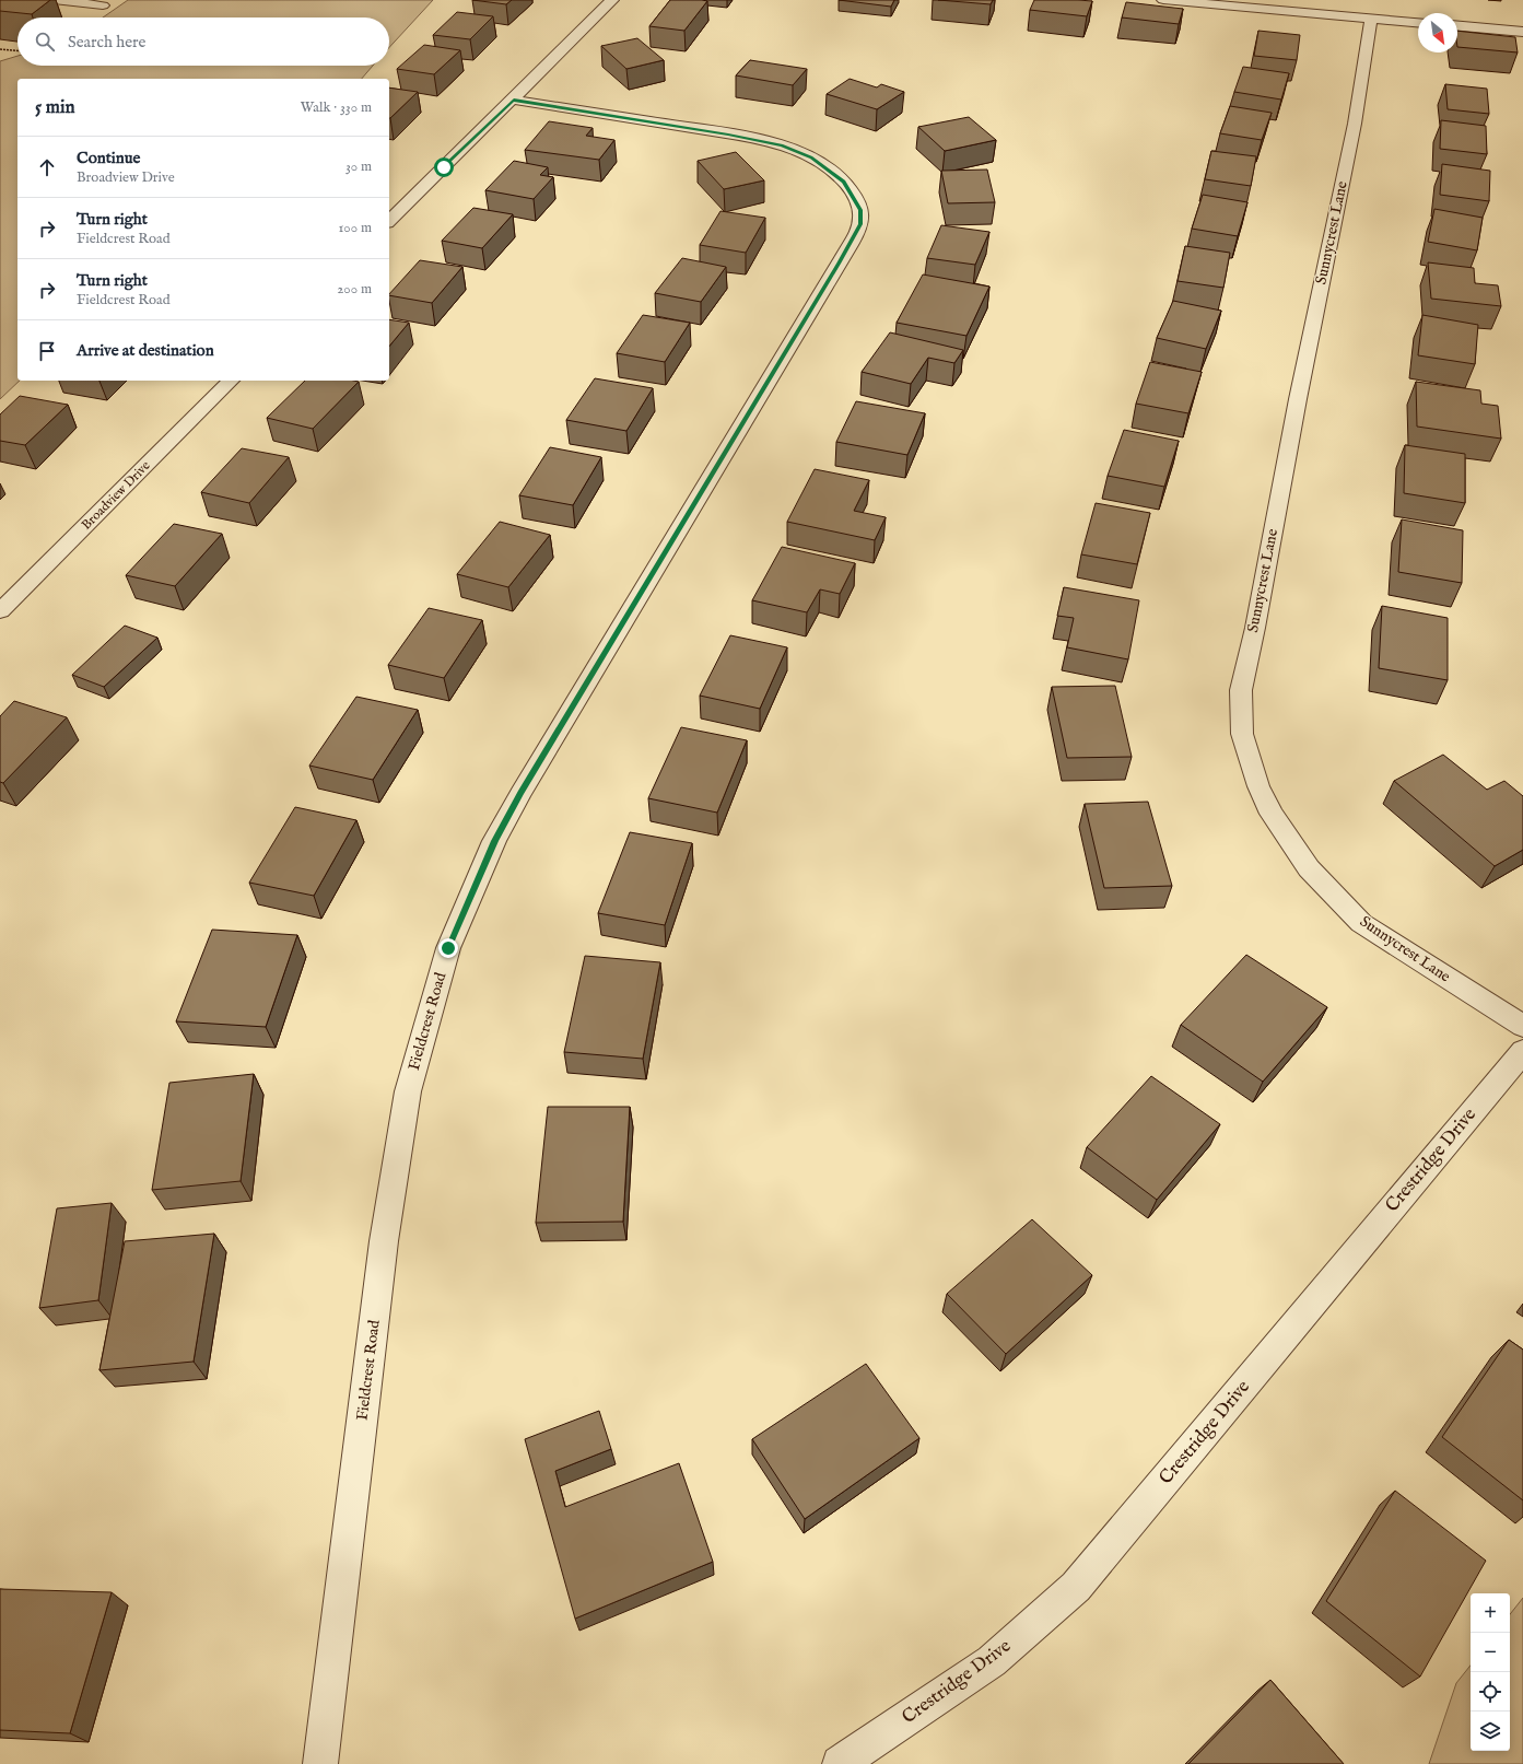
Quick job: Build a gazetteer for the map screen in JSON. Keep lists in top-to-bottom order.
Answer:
{
  "streets": {
    "street": [
      "Sunnycrest Lane",
      "Broadview Drive",
      "Fieldcrest Road",
      "Crestridge Drive"
    ]
  },
  "north": "bottom right",
  "page": {
    "search": "Search here",
    "heading": ["5 min", "Walk · 330 m"],
    "list": [
      ["Continue", "Broadview Drive", "30 m"],
      ["Turn right", "Fieldcrest Road", "100 m"],
      ["Turn right", "Fieldcrest Road", "200 m"],
      "Arrive at destination"
    ],
    "map_buttons": ["+", "−"]
  }
}
